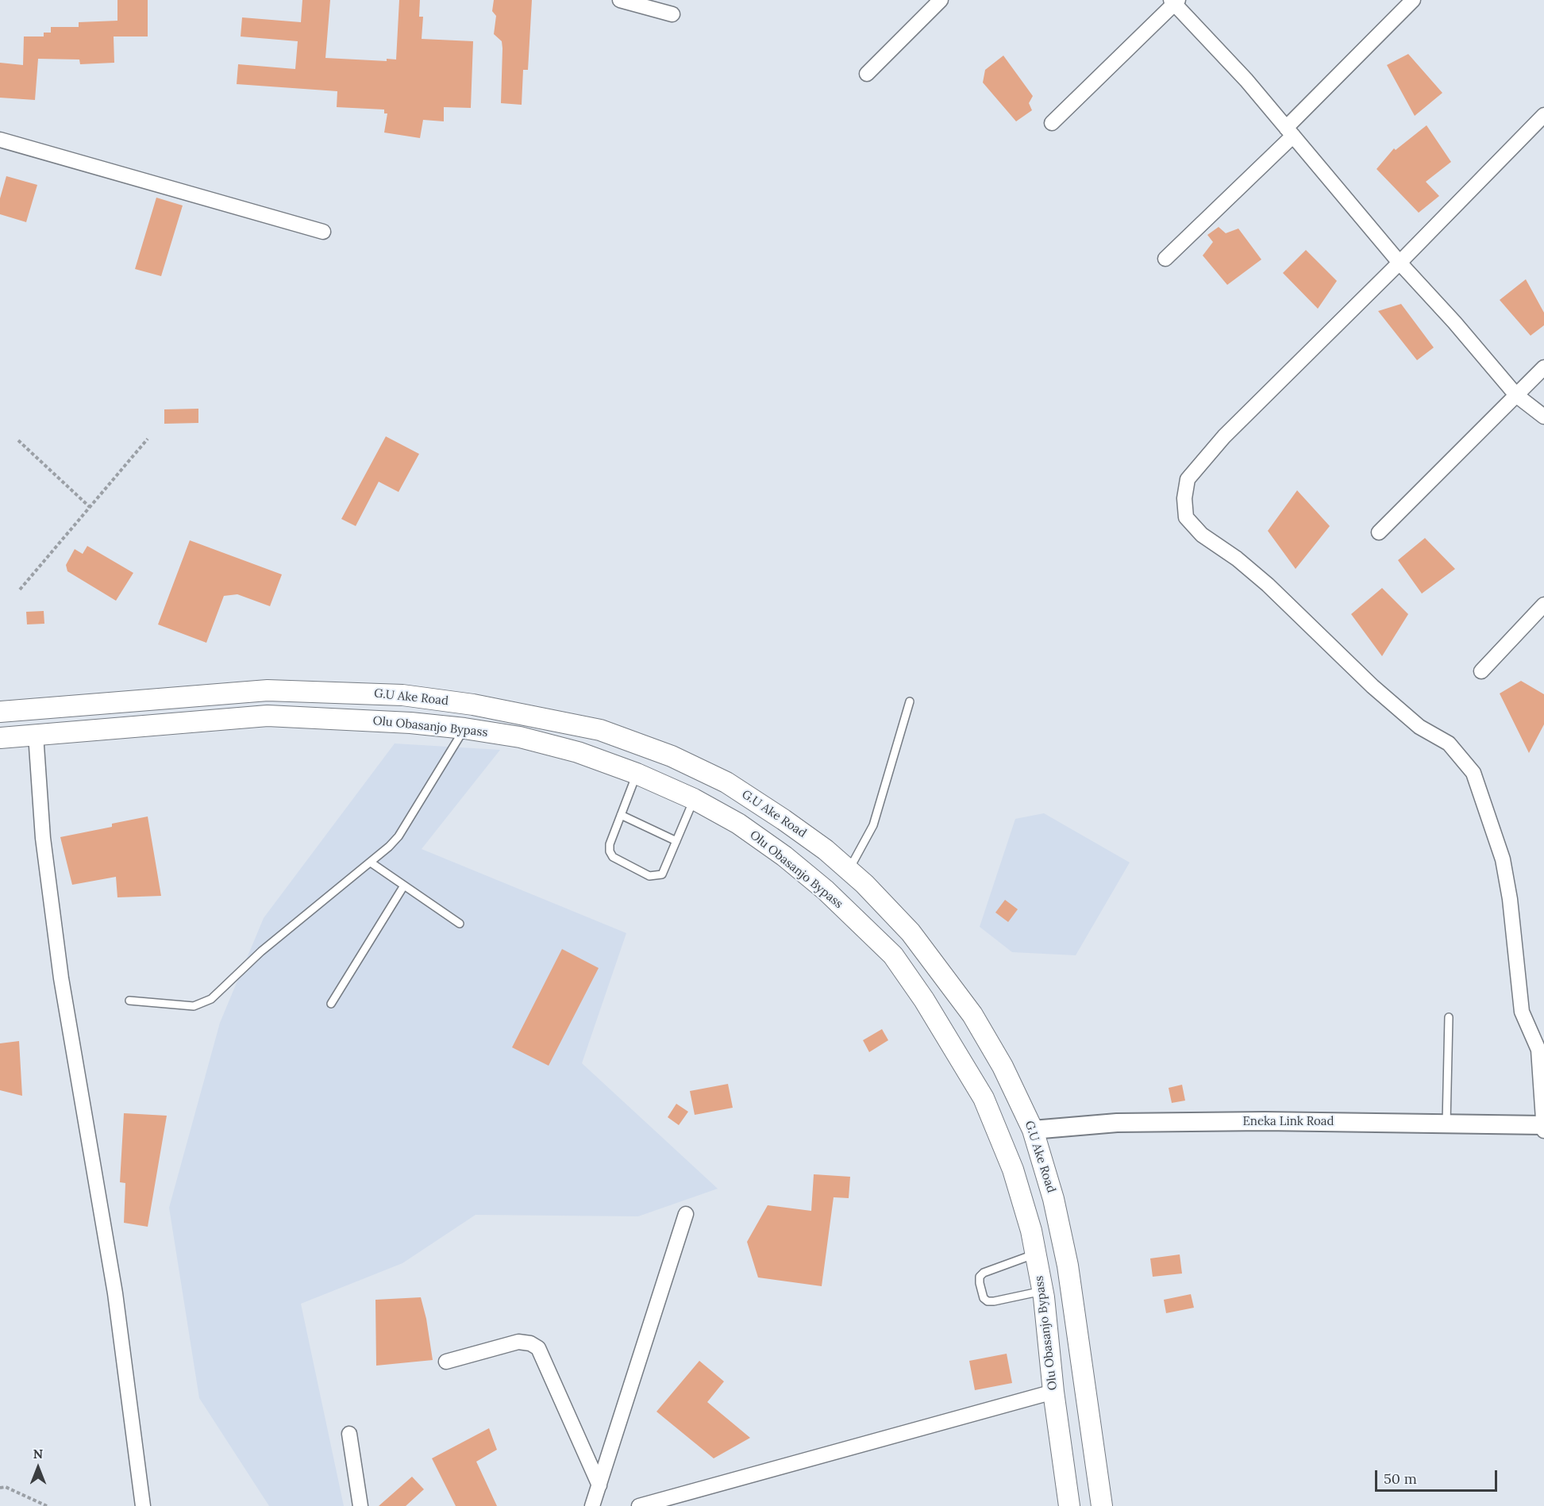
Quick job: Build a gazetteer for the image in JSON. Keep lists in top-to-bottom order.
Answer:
{
  "streets": {
    "main road": ["G.U Ake Road", "Olu Obasanjo Bypass"],
    "street": ["Eneka Link Road"]
  },
  "crossings": [
    ["G.U Ake Road", "Eneka Link Road"]
  ],
  "scale_bar": "50 m",
  "north": "top"
}
